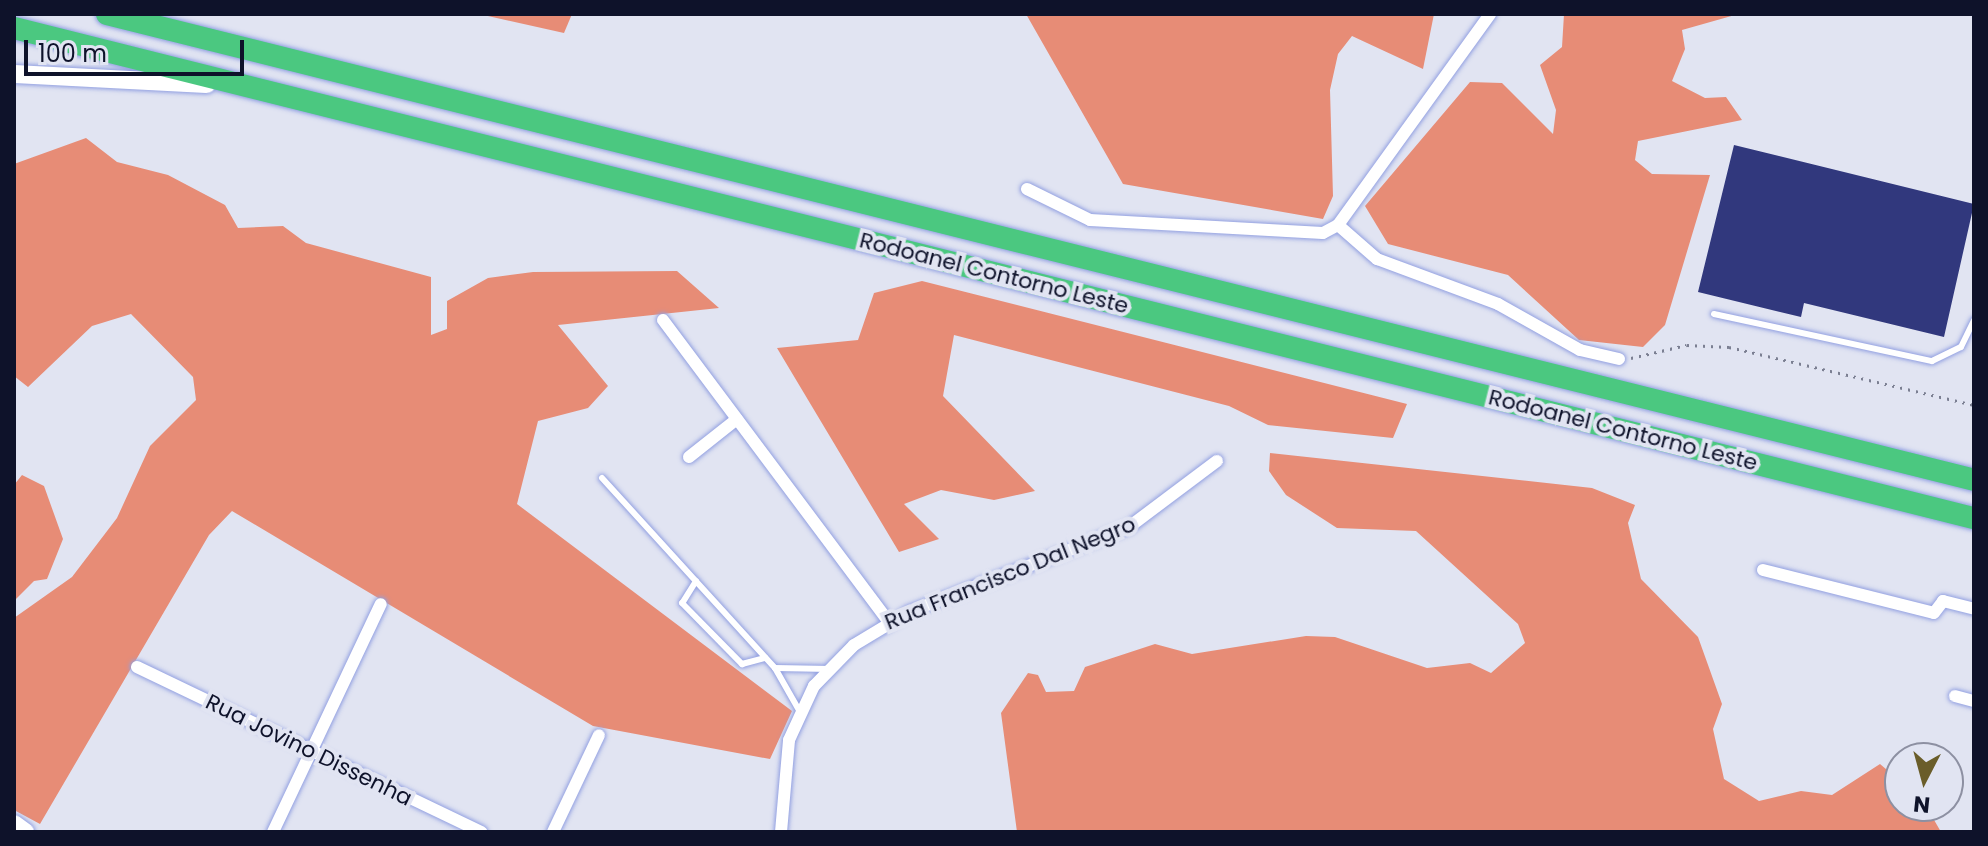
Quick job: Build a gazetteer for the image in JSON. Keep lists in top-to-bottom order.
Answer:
{
  "streets": {
    "highway": ["Rodoanel Contorno Leste"],
    "street": ["Rua Francisco Dal Negro", "Rua Jovino Dissenha"]
  },
  "scale_bar": "100 m",
  "north": "bottom"
}
